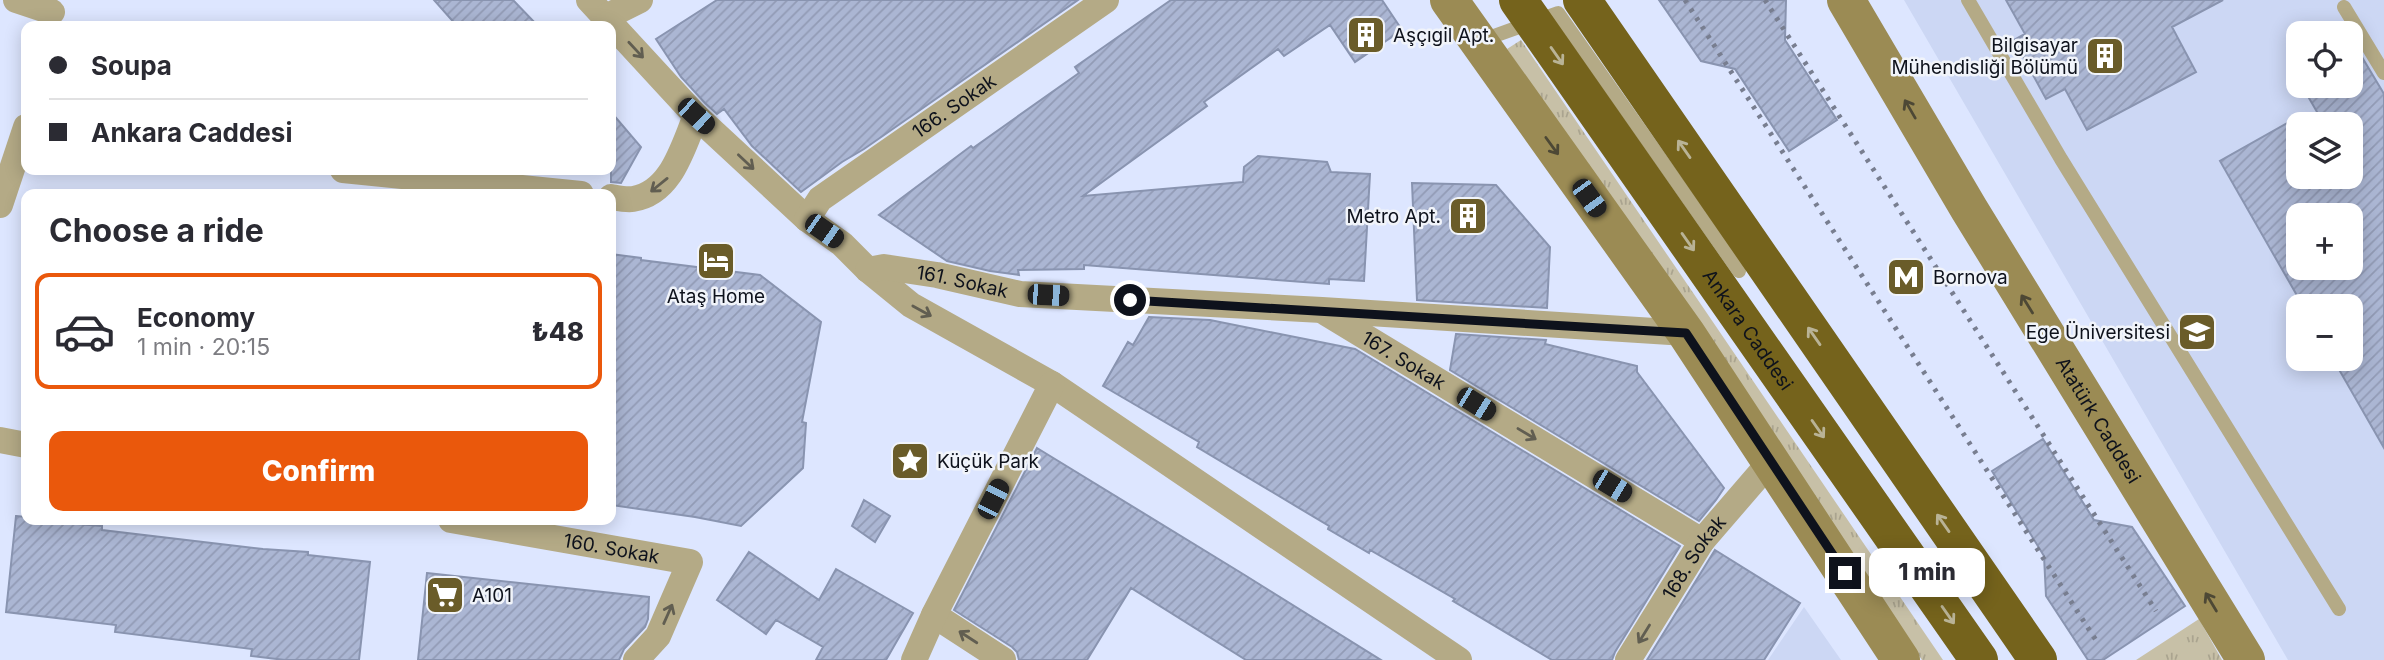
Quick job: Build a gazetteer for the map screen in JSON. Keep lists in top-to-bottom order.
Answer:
{
  "streets": {
    "highway": ["Ankara Caddesi"],
    "main road": ["Atatürk Caddesi"],
    "street": [
      "166. Sokak",
      "161. Sokak",
      "167. Sokak",
      "160. Sokak",
      "168. Sokak"
    ]
  },
  "crossings": [
    ["161. Sokak", "167. Sokak"],
    ["167. Sokak", "168. Sokak"]
  ],
  "one_way": ["168. Sokak"],
  "places": {
    "building": ["Aşçıgil Apt.", "Bilgisayar Mühendisliği Bölümü", "Metro Apt."],
    "hotel": ["Ataş Home"],
    "metro station": ["Bornova"],
    "school or university": ["Ege Üniversitesi"],
    "place": ["Küçük Park"],
    "supermarket": ["A101"]
  },
  "page": {
    "map_buttons": ["+", "−"],
    "banner": ["Soupa", "Ankara Caddesi"],
    "heading": "Choose a ride",
    "list": [
      {
        "name": "Economy",
        "note": "1 min · 20:15",
        "value": "₺48"
      }
    ],
    "buttons": "Confirm",
    "bubble": "1 min"
  }
}
